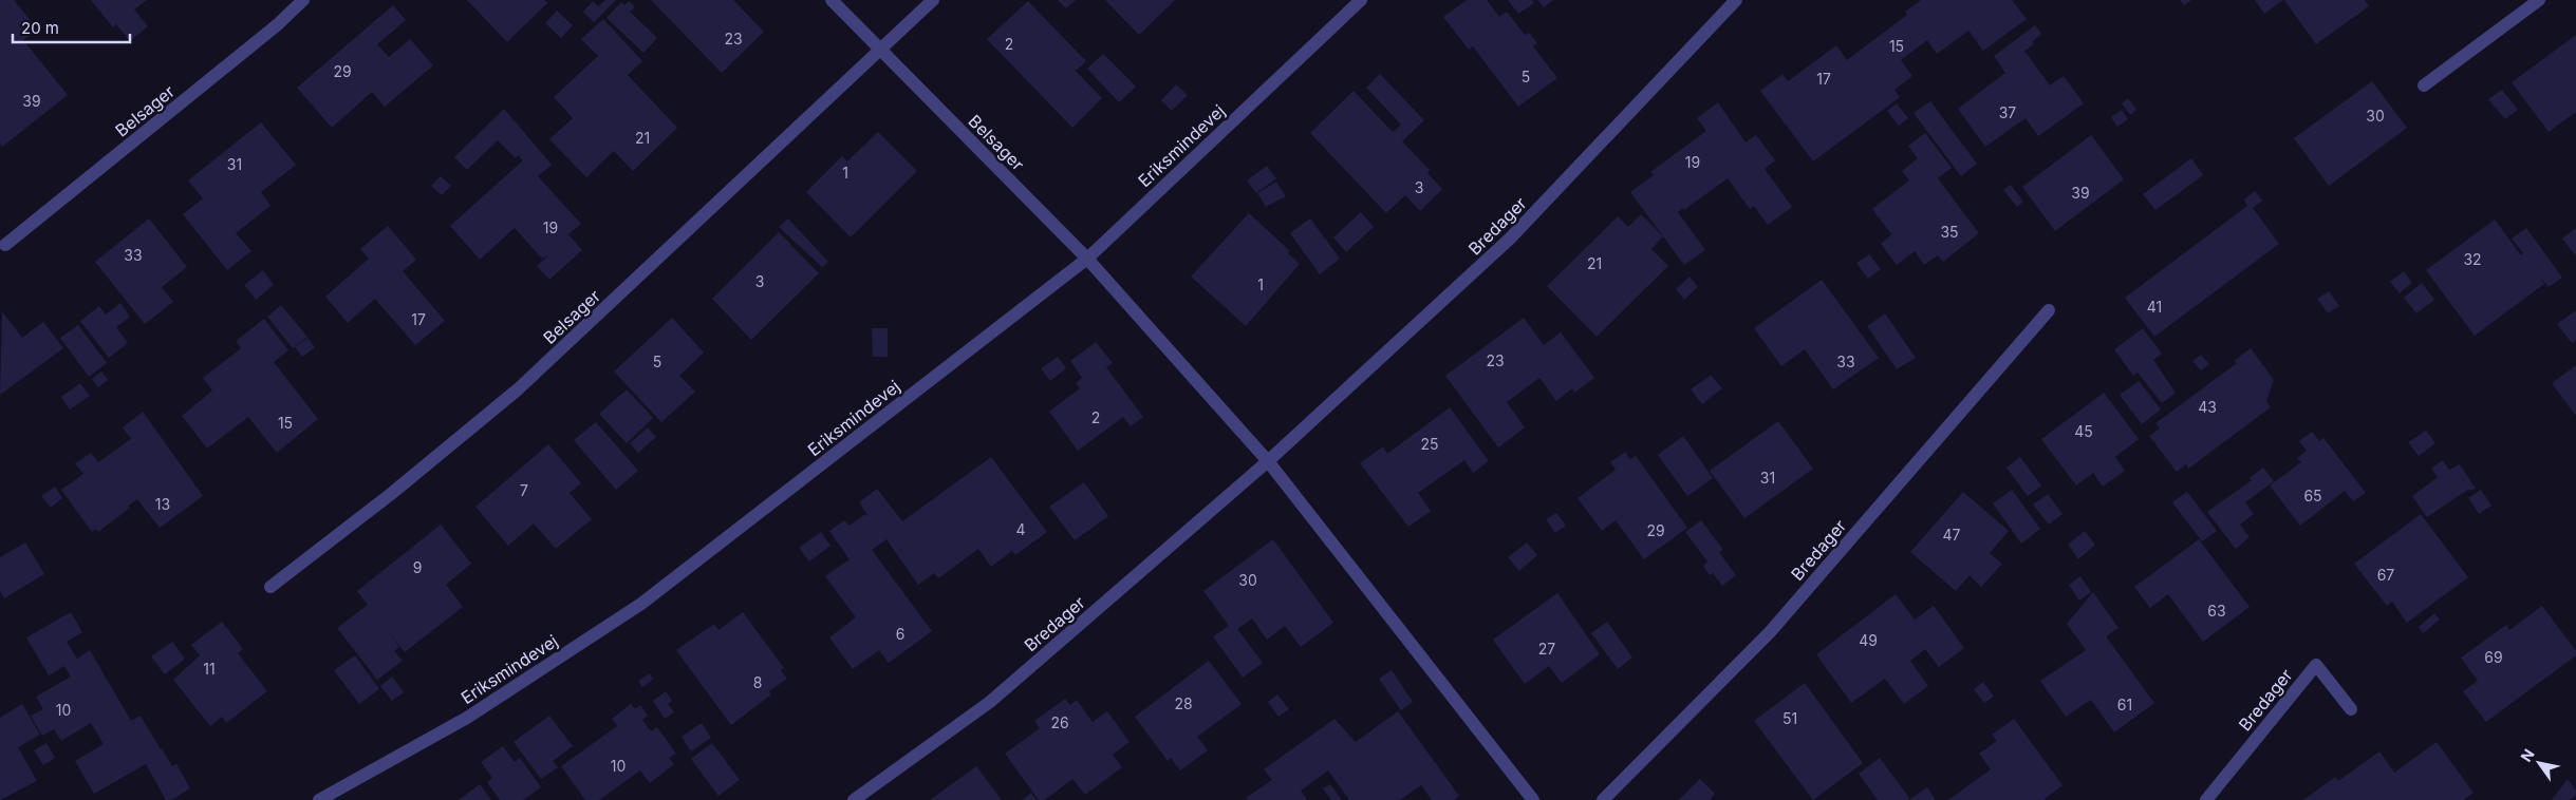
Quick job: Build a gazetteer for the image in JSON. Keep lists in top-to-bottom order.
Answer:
{
  "streets": {
    "street": ["Belsager", "Eriksmindevej", "Bredager"]
  },
  "crossings": [
    ["Belsager", "Eriksmindevej"]
  ],
  "house_numbers": [
    "23",
    "2",
    "15",
    "29",
    "5",
    "17",
    "39",
    "37",
    "30",
    "21",
    "19",
    "31",
    "1",
    "3",
    "39",
    "19",
    "35",
    "33",
    "32",
    "21",
    "3",
    "1",
    "41",
    "17",
    "23",
    "5",
    "33",
    "43",
    "2",
    "15",
    "45",
    "25",
    "31",
    "7",
    "65",
    "13",
    "4",
    "29",
    "47",
    "9",
    "67",
    "30",
    "63",
    "6",
    "49",
    "27",
    "69",
    "11",
    "8",
    "28",
    "61",
    "10",
    "51",
    "26",
    "10"
  ],
  "scale_bar": "20 m",
  "north": "top left"
}
